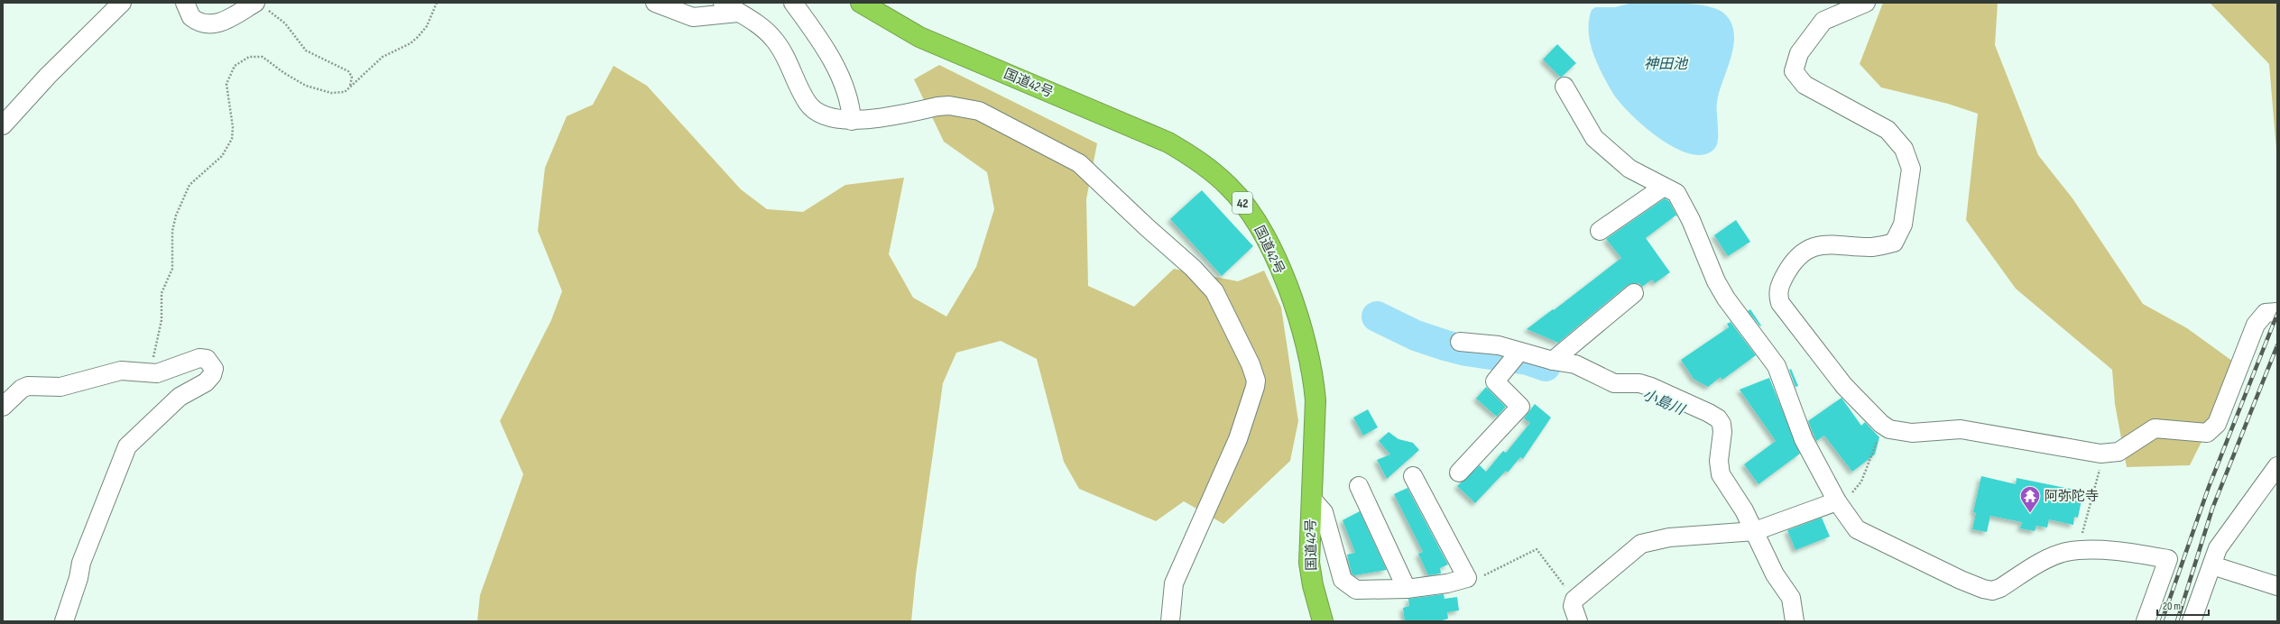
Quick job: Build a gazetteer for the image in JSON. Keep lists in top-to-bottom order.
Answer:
{
  "streets": {
    "highway": ["国道42号", "42"]
  },
  "water": ["神田池", "小島川"],
  "places": {
    "temple": ["阿弥陀寺"]
  },
  "scale_bar": "20 m"
}
